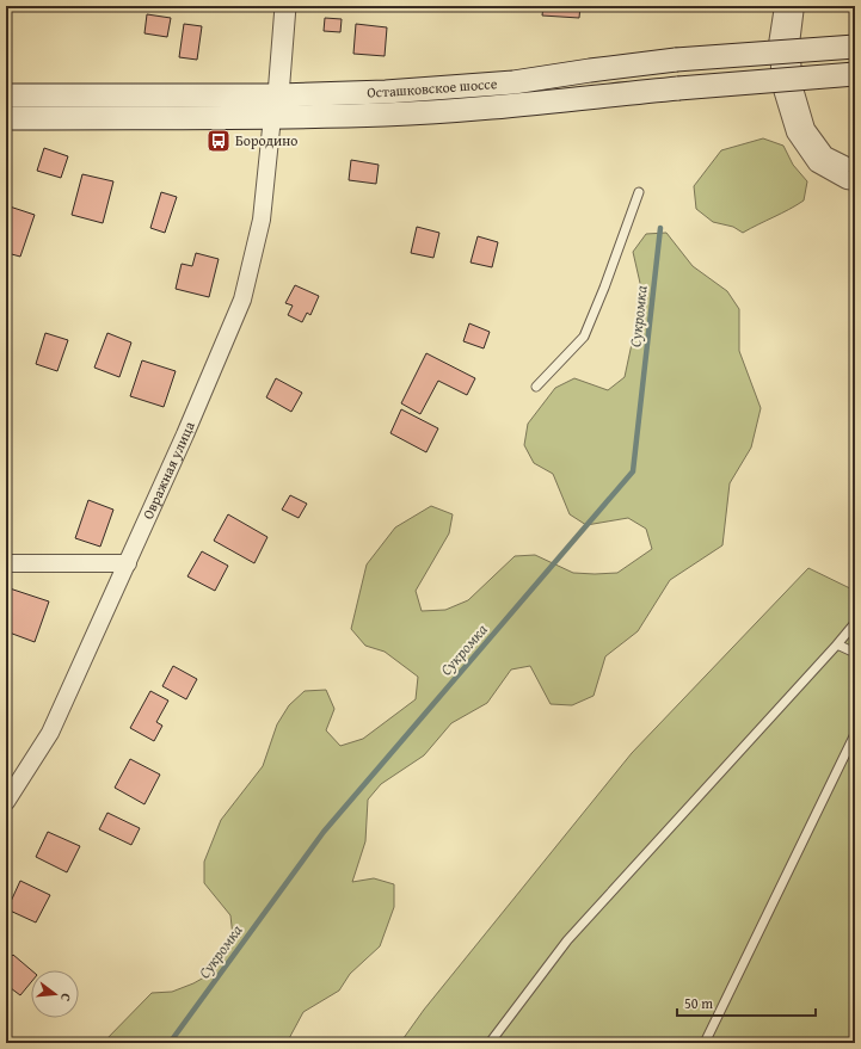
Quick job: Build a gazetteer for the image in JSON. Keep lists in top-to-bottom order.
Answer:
{
  "streets": {
    "main road": ["Осташковское шоссе"],
    "street": ["Овражная улица"]
  },
  "crossings": [
    ["Осташковское шоссе", "Овражная улица"]
  ],
  "water": ["Сукромка"],
  "places": {
    "bus stop": ["Бородино"]
  },
  "scale_bar": "50 m",
  "north": "right"
}
